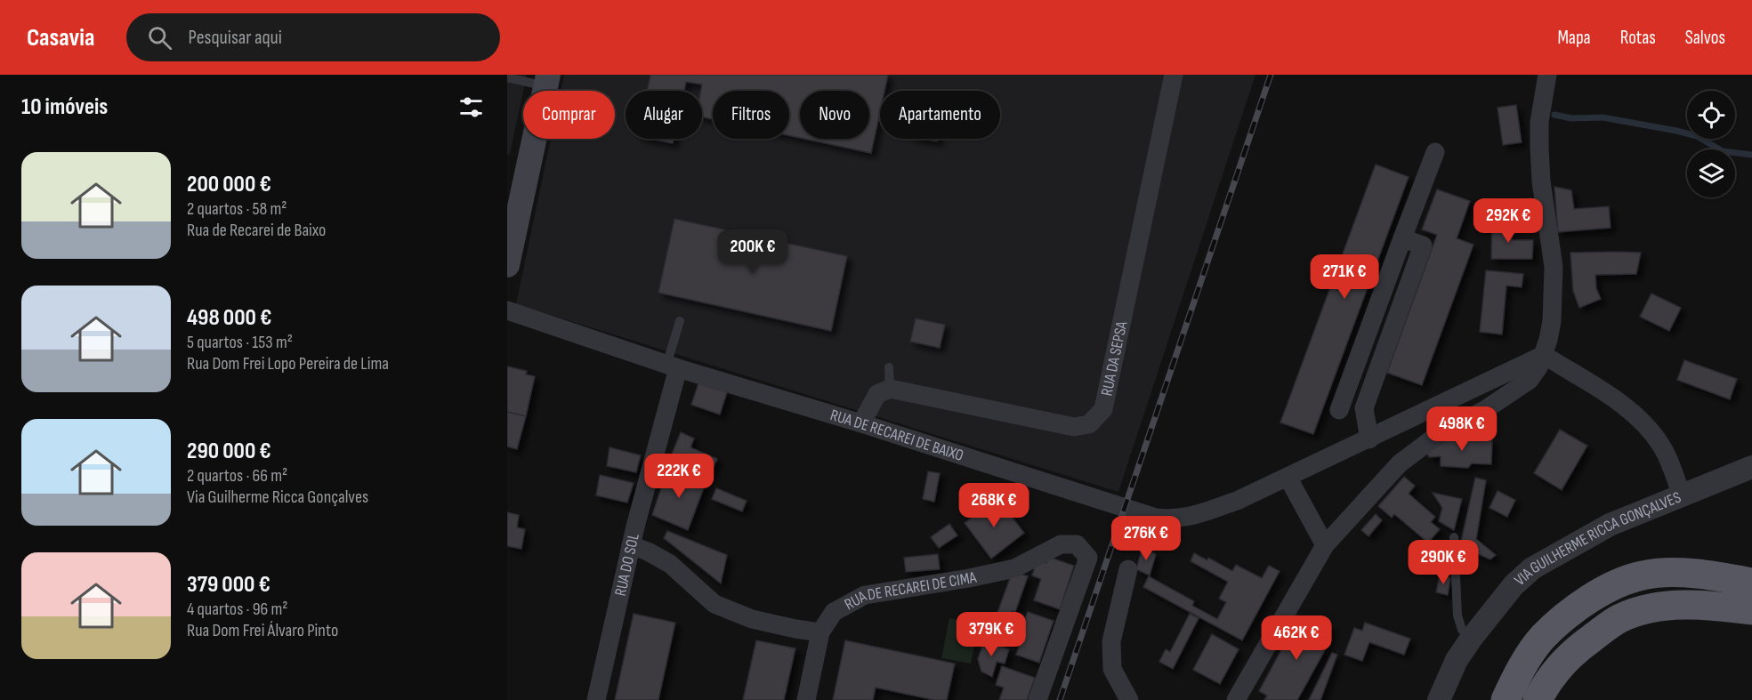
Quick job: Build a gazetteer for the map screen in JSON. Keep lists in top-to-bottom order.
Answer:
{
  "streets": {
    "street": [
      "RUA DA SEPSA",
      "RUA DE RECAREI DE BAIXO",
      "VIA GUILHERME RICCA GONÇALVES",
      "RUA DO SOL",
      "RUA DE RECAREI DE CIMA"
    ]
  },
  "crossings": [
    ["RUA DE RECAREI DE BAIXO", "RUA DO SOL"]
  ],
  "page": {
    "header": "Casavia",
    "search": "Pesquisar aqui",
    "nav": ["Mapa", "Rotas", "Salvos"],
    "heading": "10 imóveis",
    "chip": [
      "Comprar",
      "Alugar",
      "Filtros",
      "Novo",
      "Apartamento"
    ],
    "list": [
      {
        "name": "200 000 €",
        "note": "2 quartos · 58 m² · Rua de Recarei de Baixo"
      },
      {
        "name": "498 000 €",
        "note": "5 quartos · 153 m² · Rua Dom Frei Lopo Pereira de Lima"
      },
      {
        "name": "290 000 €",
        "note": "2 quartos · 66 m² · Via Guilherme Ricca Gonçalves"
      },
      {
        "name": "379 000 €",
        "note": "4 quartos · 96 m² · Rua Dom Frei Álvaro Pinto"
      }
    ],
    "price": [
      "292K €",
      "200K €",
      "271K €",
      "498K €",
      "222K €",
      "268K €",
      "276K €",
      "290K €",
      "379K €",
      "462K €"
    ]
  }
}
